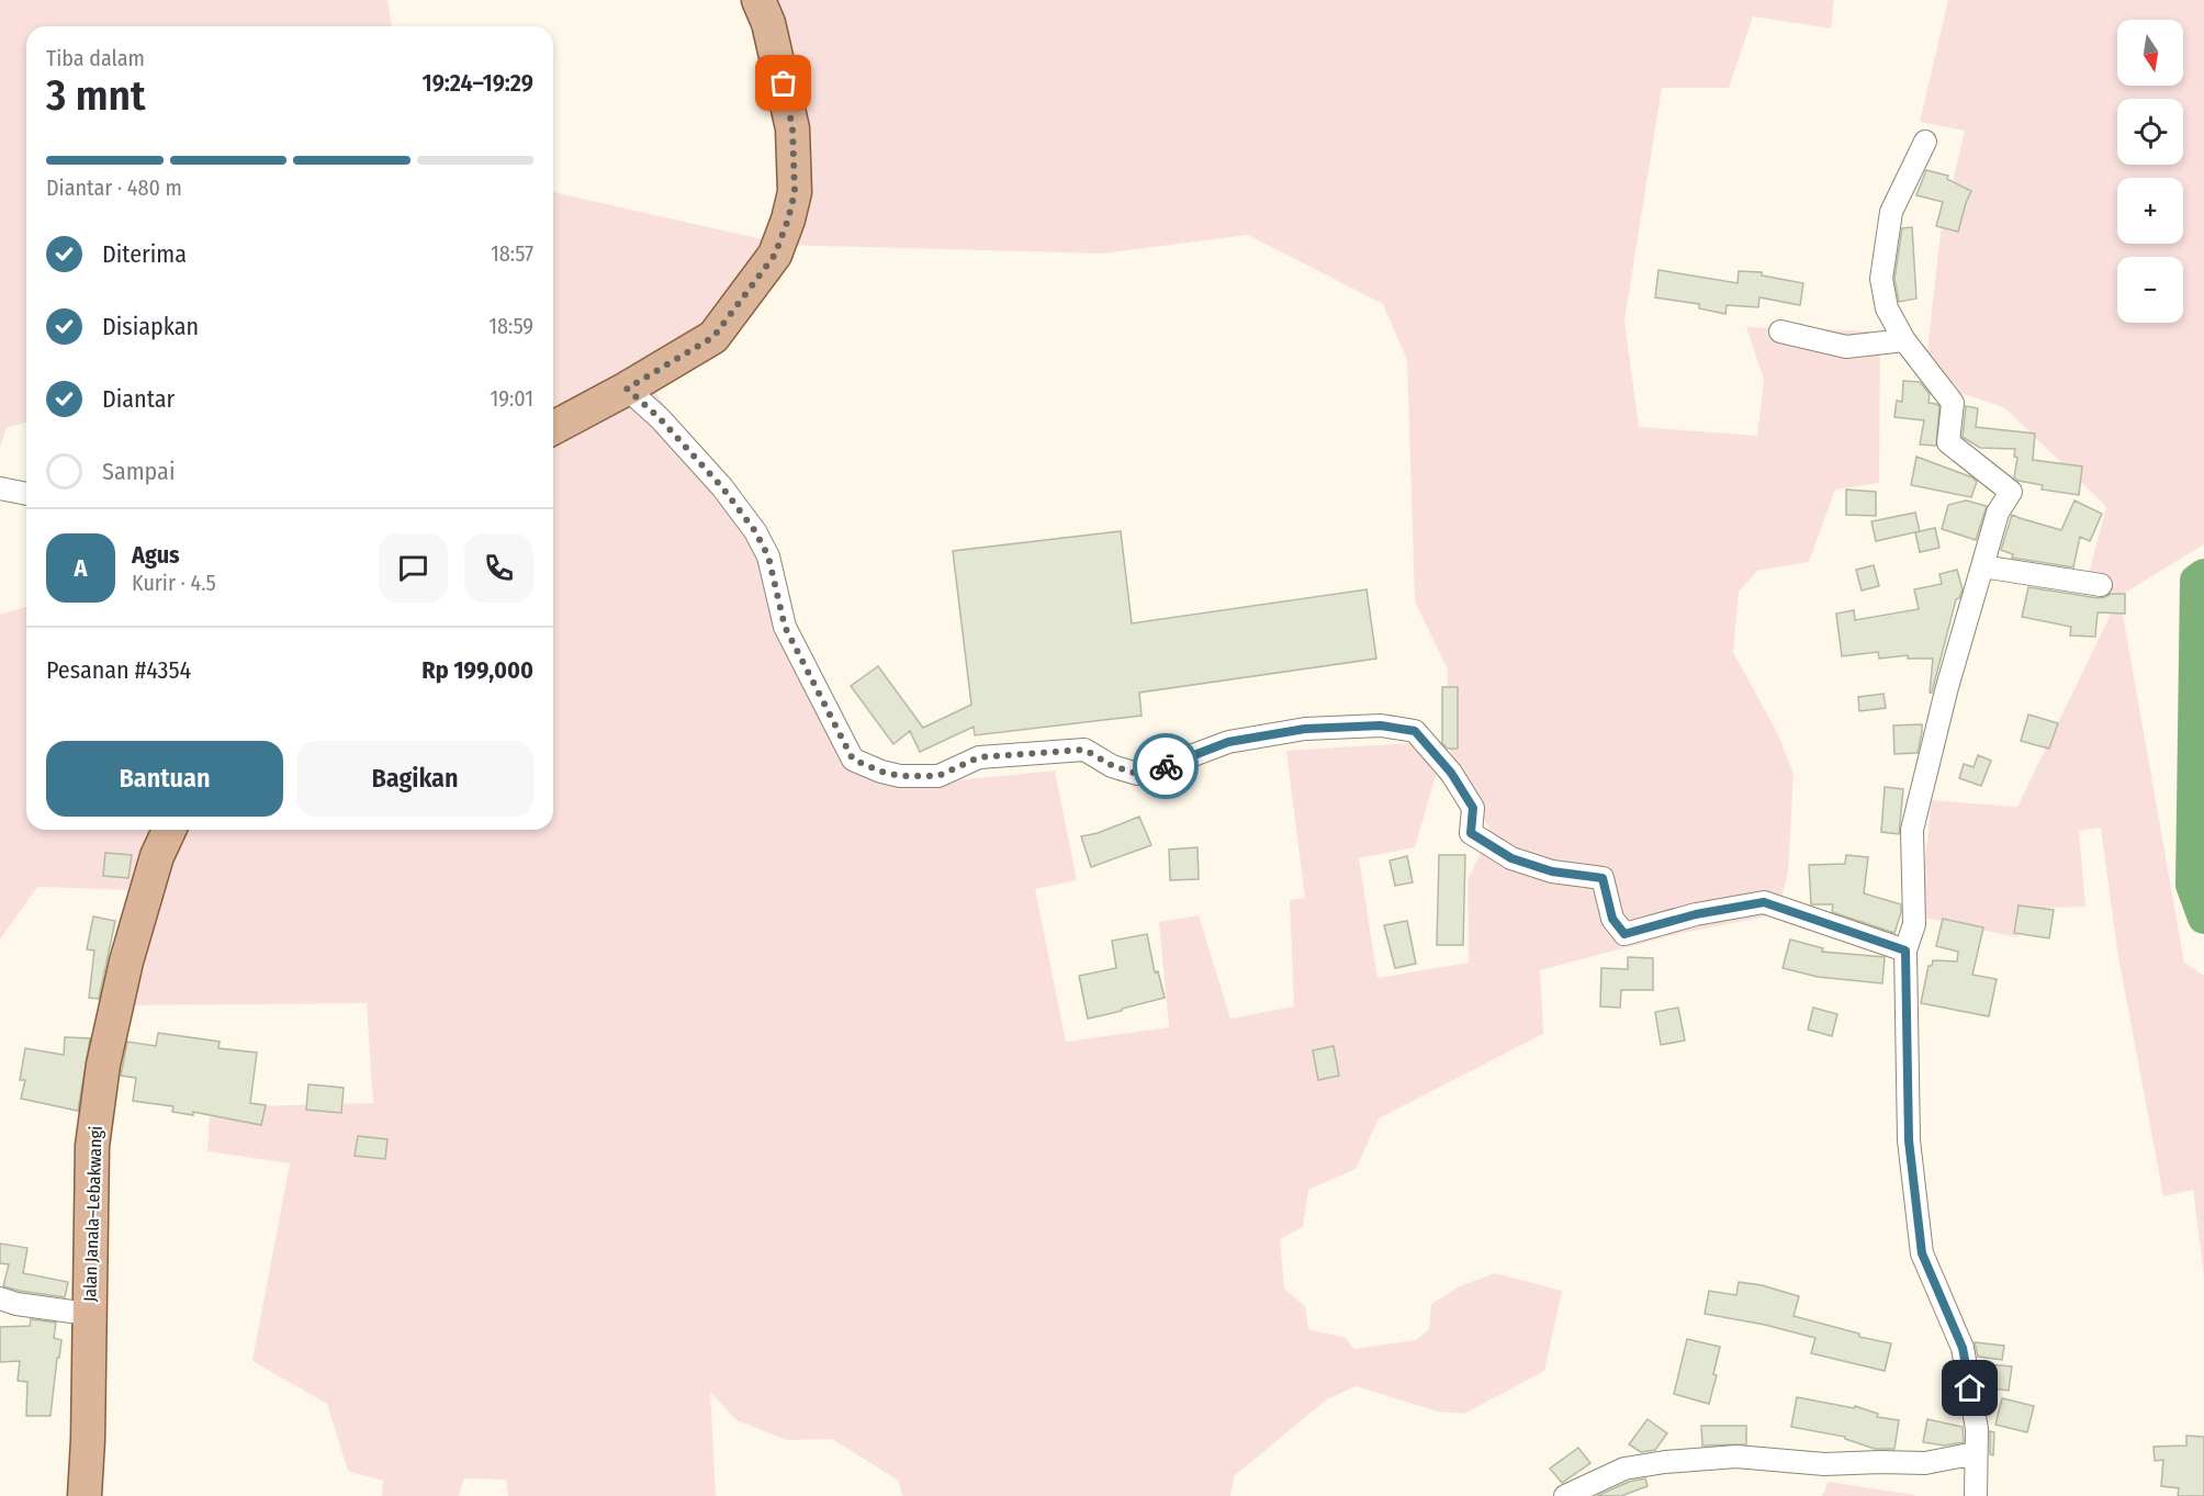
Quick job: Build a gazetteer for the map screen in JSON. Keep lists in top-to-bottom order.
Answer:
{
  "streets": {
    "main road": ["Jalan Janala–Lebakwangi"]
  },
  "north": "bottom",
  "page": {
    "map_buttons": ["+", "−"],
    "heading": ["3 mnt", "Tiba dalam", "19:24–19:29"],
    "panel": [
      "Agus",
      "Kurir · 4.5",
      "Pesanan #4354",
      "Rp 199,000"
    ],
    "bar": "Diantar · 480 m",
    "list": [
      ["Diterima", "18:57"],
      ["Disiapkan", "18:59"],
      ["Diantar", "19:01"],
      "Sampai"
    ],
    "round": "A",
    "buttons": ["Bantuan", "Bagikan"]
  }
}
